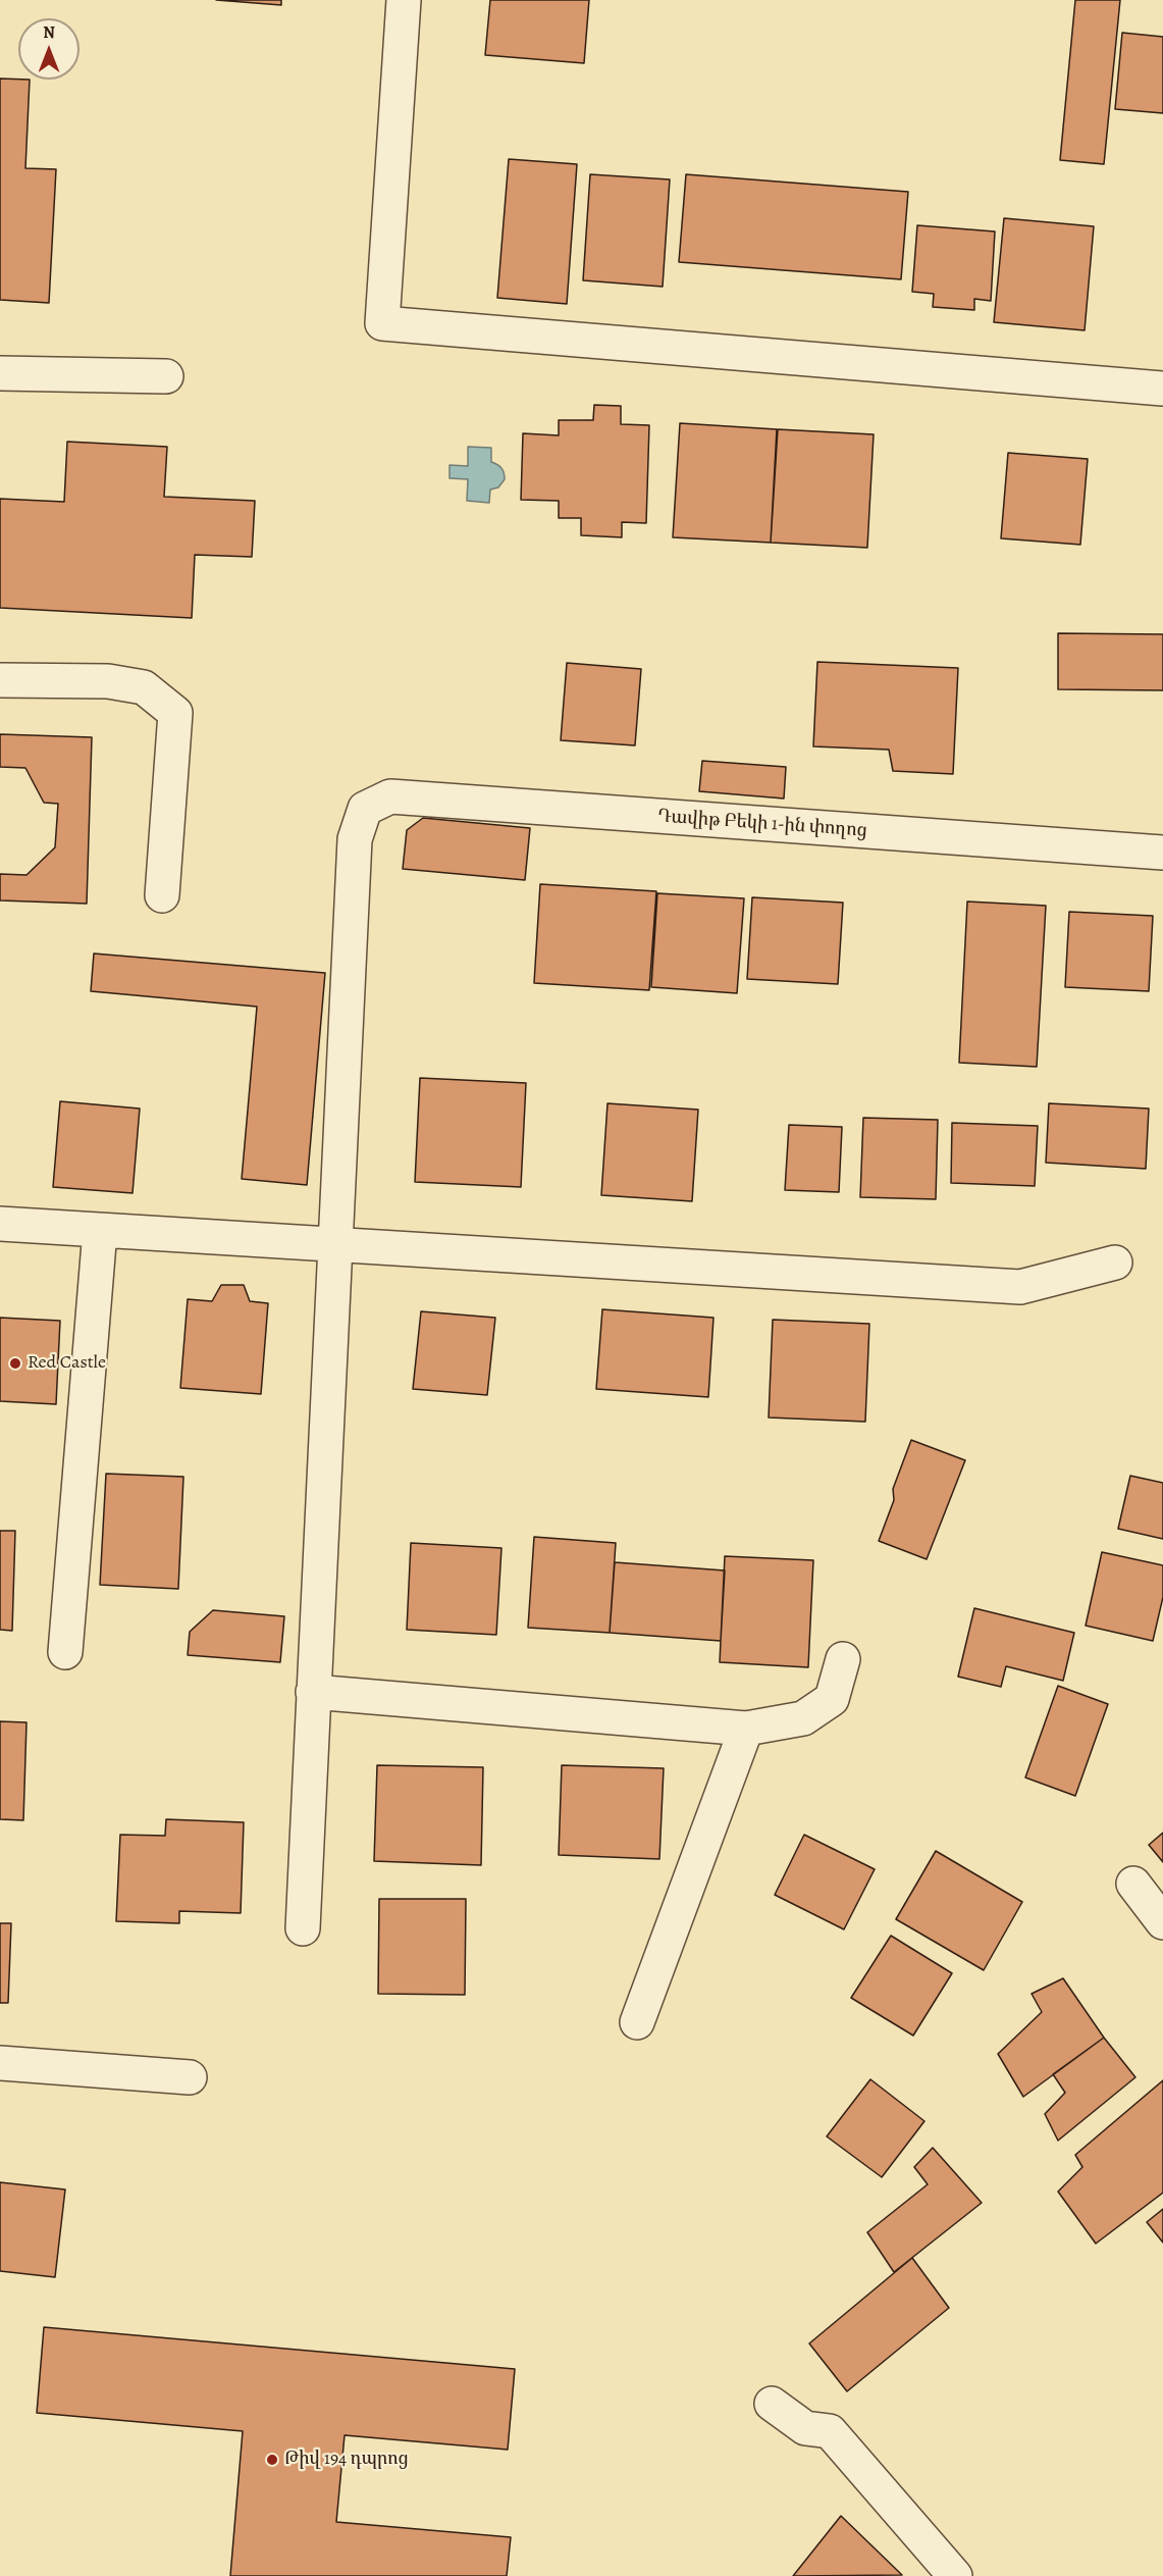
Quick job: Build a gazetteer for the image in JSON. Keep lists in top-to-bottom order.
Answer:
{
  "streets": {
    "street": ["Դավիթ Բեկի 1-ին փողոց"]
  },
  "places": ["Red Castle", "Թիվ 194 դպրոց"],
  "north": "top"
}
